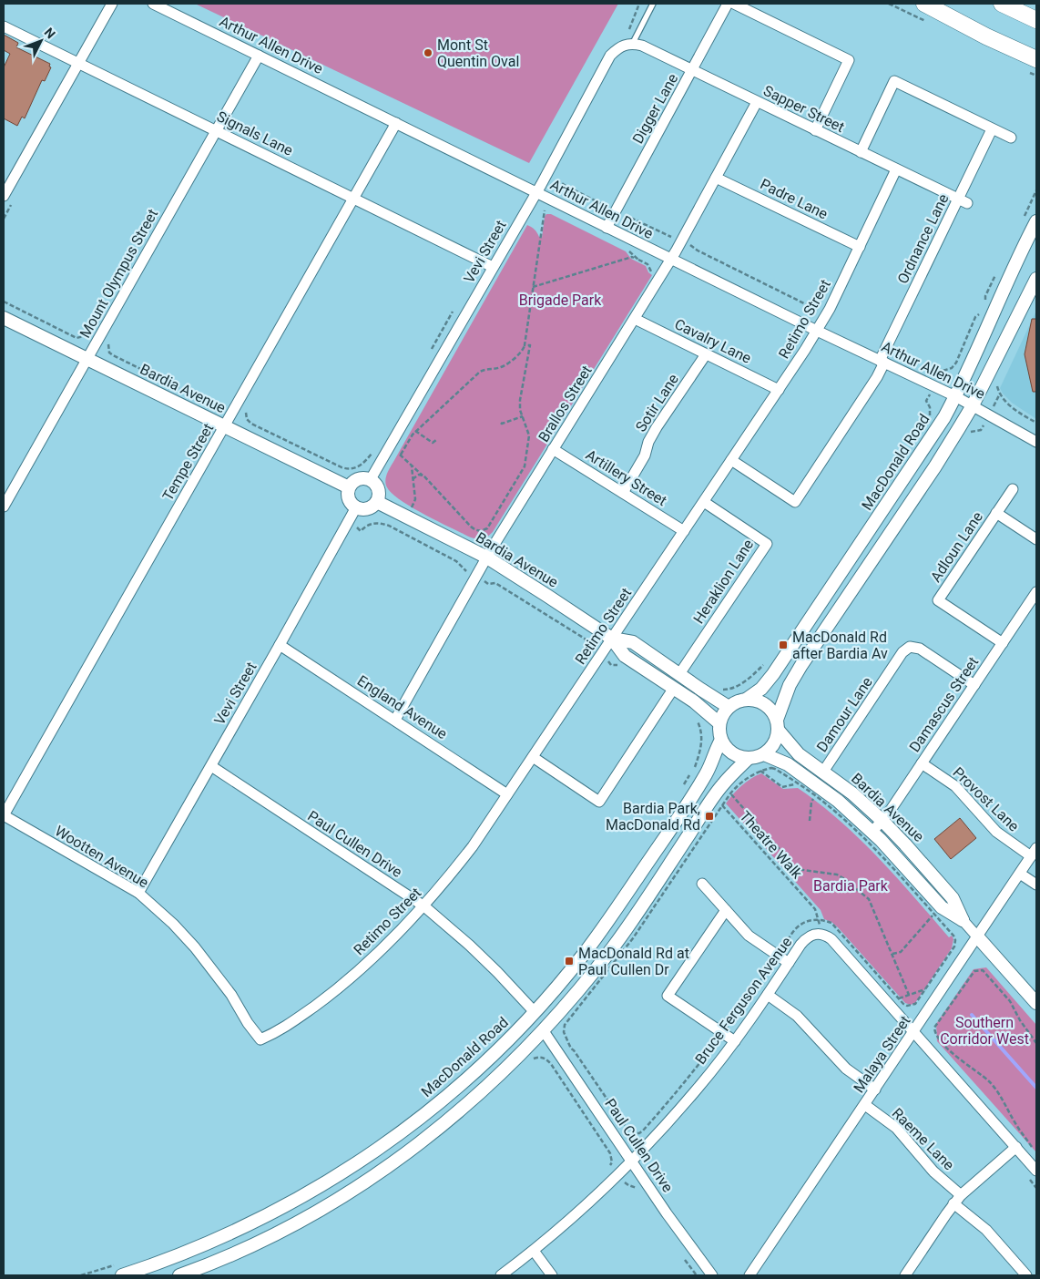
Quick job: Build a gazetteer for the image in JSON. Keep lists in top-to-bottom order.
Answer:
{
  "streets": {
    "street": [
      "Arthur Allen Drive",
      "Digger Lane",
      "Sapper Street",
      "Signals Lane",
      "Padre Lane",
      "Ordnance Lane",
      "Vevi Street",
      "Mount Olympus Street",
      "Retimo Street",
      "Cavalry Lane",
      "Bardia Avenue",
      "Sotir Lane",
      "Brallos Street",
      "Tempe Street",
      "MacDonald Road",
      "Artillery Street",
      "Adloun Lane",
      "Heraklion Lane",
      "Damascus Street",
      "England Avenue",
      "Damour Lane",
      "Provost Lane",
      "Paul Cullen Drive",
      "Wootten Avenue",
      "Bruce Ferguson Avenue",
      "Malaya Street",
      "Raeme Lane"
    ],
    "path": ["Theatre Walk"]
  },
  "crossings": [
    ["Arthur Allen Drive", "Digger Lane"],
    ["Arthur Allen Drive", "Ordnance Lane"],
    ["Arthur Allen Drive", "Vevi Street"],
    ["Arthur Allen Drive", "Mount Olympus Street"],
    ["Arthur Allen Drive", "Retimo Street"],
    ["Arthur Allen Drive", "Brallos Street"],
    ["Arthur Allen Drive", "Tempe Street"],
    ["Arthur Allen Drive", "MacDonald Road"],
    ["Digger Lane", "Sapper Street"],
    ["Sapper Street", "Ordnance Lane"],
    ["Sapper Street", "Vevi Street"],
    ["Sapper Street", "Retimo Street"],
    ["Sapper Street", "Brallos Street"],
    ["Signals Lane", "Vevi Street"],
    ["Signals Lane", "Mount Olympus Street"],
    ["Signals Lane", "Tempe Street"],
    ["Padre Lane", "Retimo Street"],
    ["Padre Lane", "Brallos Street"],
    ["Ordnance Lane", "Retimo Street"],
    ["Vevi Street", "Bardia Avenue"],
    ["Vevi Street", "England Avenue"],
    ["Vevi Street", "Paul Cullen Drive"],
    ["Vevi Street", "Wootten Avenue"],
    ["Mount Olympus Street", "Bardia Avenue"],
    ["Retimo Street", "Cavalry Lane"],
    ["Retimo Street", "Bardia Avenue"],
    ["Retimo Street", "Artillery Street"],
    ["Retimo Street", "Heraklion Lane"],
    ["Retimo Street", "England Avenue"],
    ["Retimo Street", "Paul Cullen Drive"],
    ["Retimo Street", "Wootten Avenue"],
    ["Cavalry Lane", "Sotir Lane"],
    ["Cavalry Lane", "Brallos Street"],
    ["Bardia Avenue", "Brallos Street"],
    ["Bardia Avenue", "Tempe Street"],
    ["Bardia Avenue", "MacDonald Road"],
    ["Bardia Avenue", "Heraklion Lane"],
    ["Bardia Avenue", "Damascus Street"],
    ["Bardia Avenue", "Damour Lane"],
    ["Bardia Avenue", "Malaya Street"],
    ["Sotir Lane", "Artillery Street"],
    ["Brallos Street", "Artillery Street"],
    ["Brallos Street", "England Avenue"],
    ["Tempe Street", "Wootten Avenue"],
    ["MacDonald Road", "Paul Cullen Drive"],
    ["Adloun Lane", "Damascus Street"],
    ["Damascus Street", "Damour Lane"],
    ["Damascus Street", "Provost Lane"],
    ["Provost Lane", "Malaya Street"],
    ["Paul Cullen Drive", "Bruce Ferguson Avenue"],
    ["Bruce Ferguson Avenue", "Malaya Street"],
    ["Malaya Street", "Raeme Lane"]
  ],
  "parks": ["Brigade Park", "Bardia Park", "Southern Corridor West"],
  "places": {
    "other": ["Mont St Quentin Oval"],
    "transit": ["MacDonald Rd after Bardia Av", "Bardia Park, MacDonald Rd", "MacDonald Rd at Paul Cullen Dr"]
  },
  "north": "top right"
}
